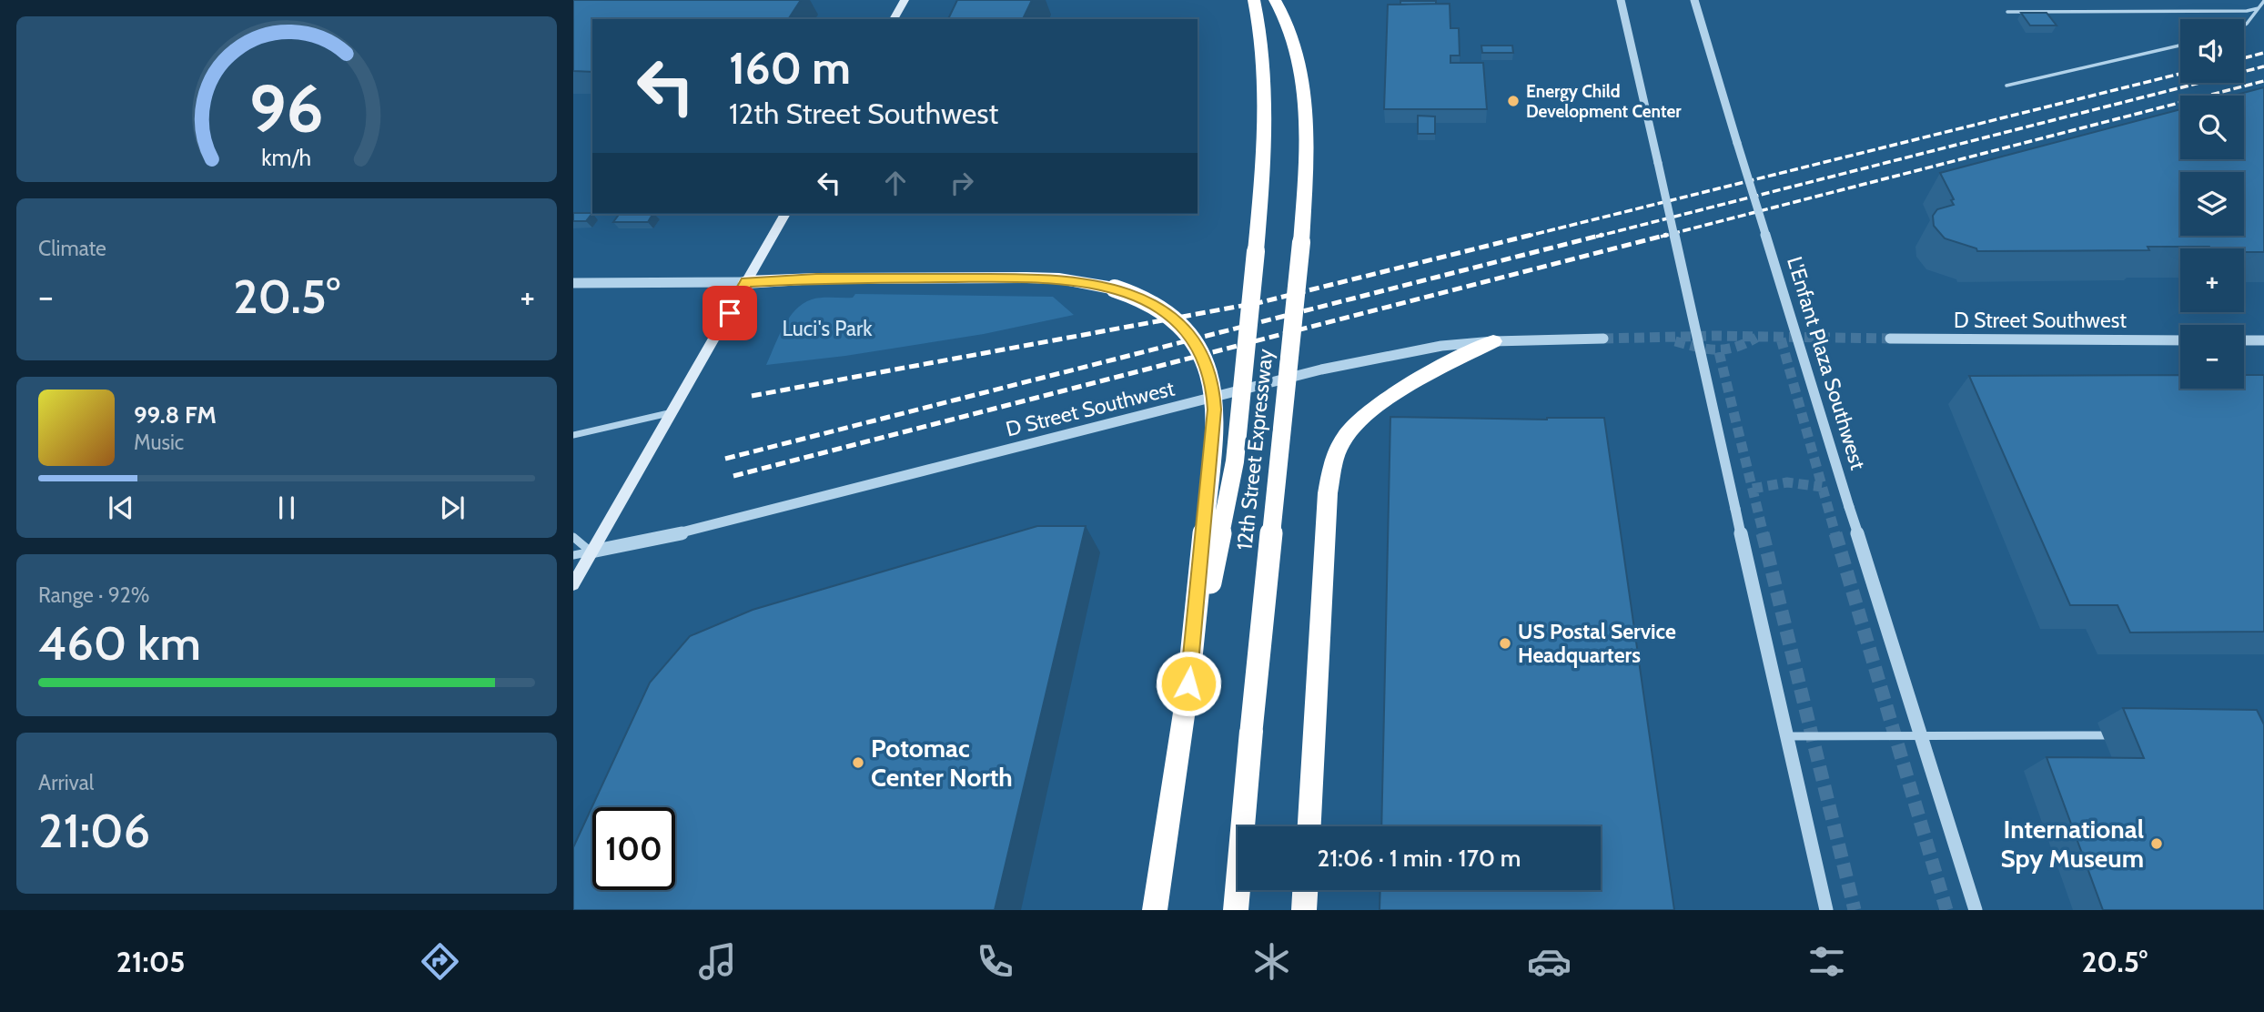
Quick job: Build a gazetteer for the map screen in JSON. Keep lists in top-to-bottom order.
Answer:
{
  "streets": {
    "highway": ["12th Street Expressway"],
    "street": ["D Street Southwest", "L'Enfant Plaza Southwest"]
  },
  "parks": ["Luci's Park"],
  "places": [
    "Energy Child Development Center",
    "US Postal Service Headquarters",
    "Potomac Center North",
    "International Spy Museum"
  ],
  "page": {
    "map_buttons": ["+", "−"],
    "turn": ["160 m", "12th Street Southwest"],
    "tile": [
      "Climate",
      ["Range · 92%", "460 km"],
      ["Arrival", "21:06"]
    ],
    "heat": ["−", "20.5°", "+"],
    "song": ["99.8 FM", "Music"],
    "limit": "100",
    "trip": "21:06 · 1 min · 170 m",
    "tabs": ["21:05", "20.5°"],
    "gauge": ["96", "km/h"]
  }
}
